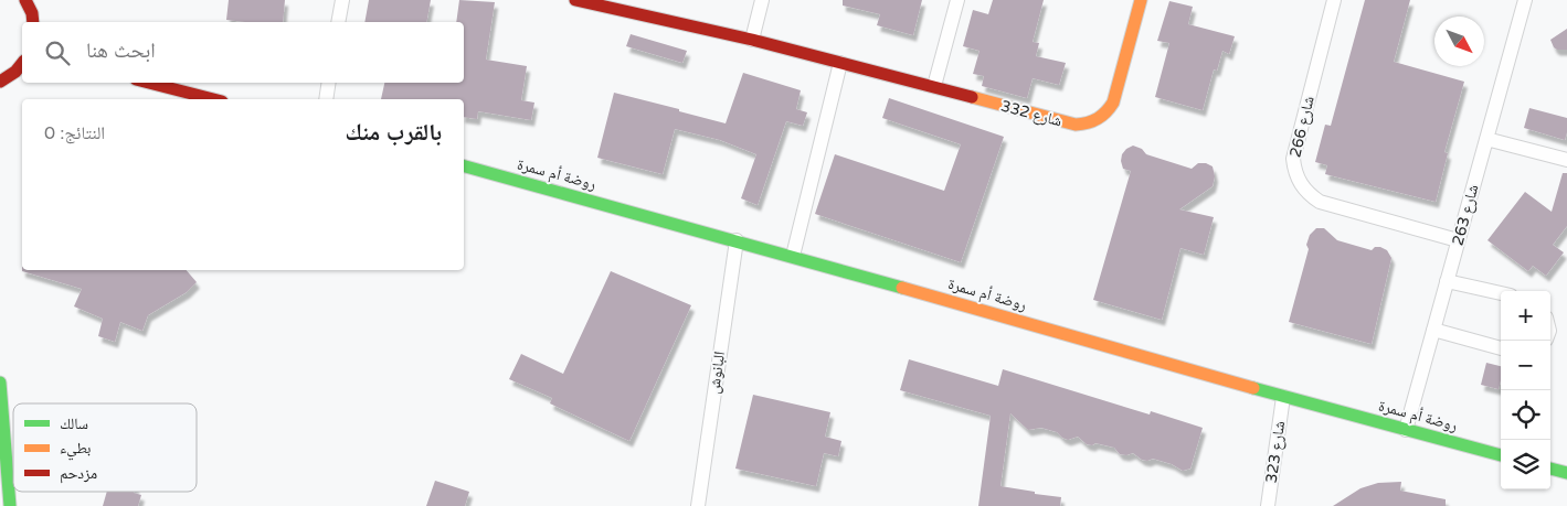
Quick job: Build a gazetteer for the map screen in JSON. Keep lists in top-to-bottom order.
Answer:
{
  "streets": {
    "street": [
      "شارع 332",
      "شارع 266",
      "روضة أم سمرة",
      "شارع 263",
      "البانوش",
      "شارع 323"
    ]
  },
  "crossings": [
    ["شارع 266", "شارع 263"],
    ["روضة أم سمرة", "شارع 263"],
    ["روضة أم سمرة", "البانوش"],
    ["روضة أم سمرة", "شارع 323"]
  ],
  "legend": ["سالك", "بطيء", "مزدحم"],
  "north": "bottom right",
  "page": {
    "search": "ابحث هنا",
    "heading": ["بالقرب منك", "النتائج: 0"],
    "map_buttons": ["+", "−"]
  }
}
